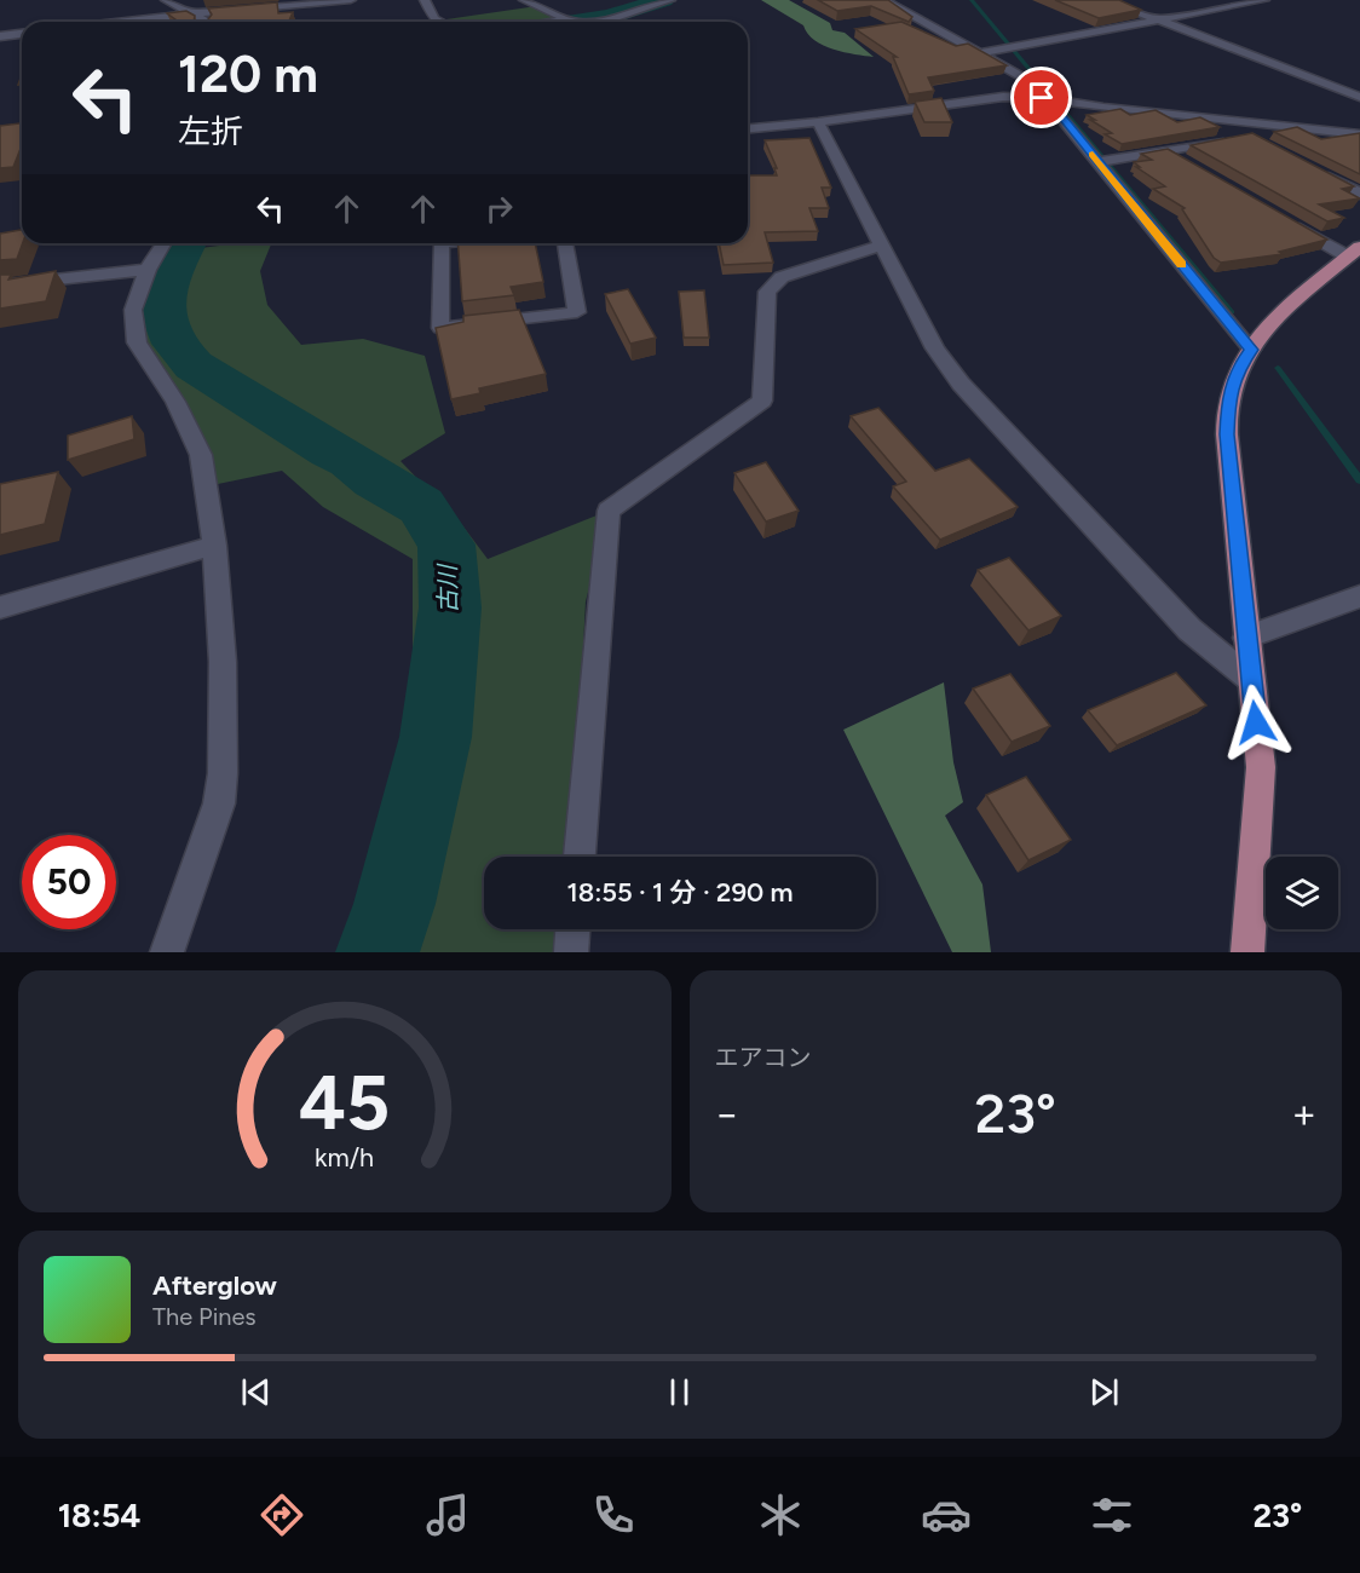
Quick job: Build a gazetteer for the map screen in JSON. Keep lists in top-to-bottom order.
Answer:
{
  "water": ["古川"],
  "page": {
    "turn": ["120 m", "左折"],
    "limit": "50",
    "trip": "18:55 · 1 分 · 290 m",
    "tile": "エアコン",
    "heat": ["−", "23°", "+"],
    "song": ["Afterglow", "The Pines"],
    "tabs": ["18:54", "23°"],
    "gauge": ["45", "km/h"]
  }
}
